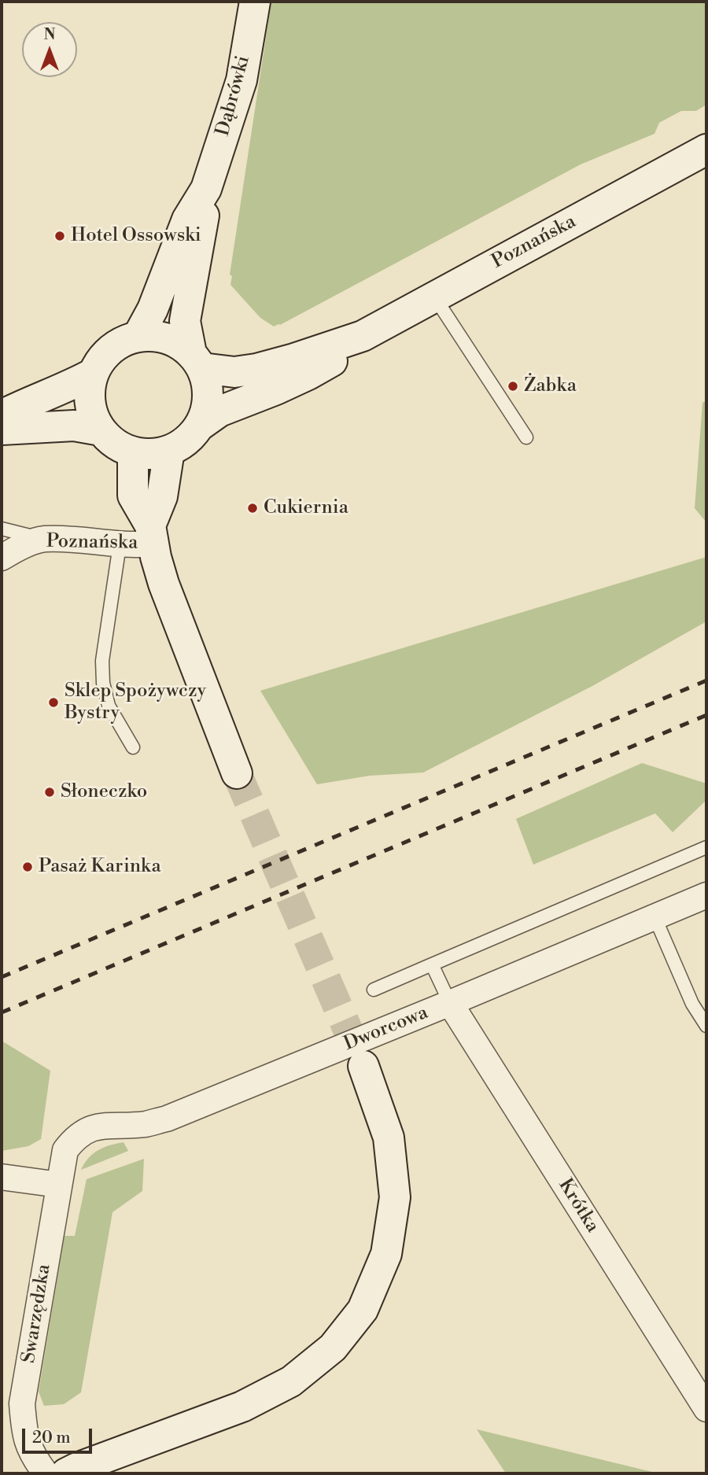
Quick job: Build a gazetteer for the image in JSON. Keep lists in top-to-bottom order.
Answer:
{
  "streets": {
    "street": [
      "Dąbrówki",
      "Poznańska",
      "Dworcowa",
      "Krótka",
      "Swarzędzka"
    ]
  },
  "crossings": [
    ["Dąbrówki", "Poznańska"],
    ["Dworcowa", "Krótka"],
    ["Dworcowa", "Swarzędzka"]
  ],
  "places": [
    "Hotel Ossowski",
    "Żabka",
    "Cukiernia",
    "Sklep Spożywczy Bystry",
    "Słoneczko",
    "Pasaż Karinka"
  ],
  "scale_bar": "20 m",
  "north": "top"
}
